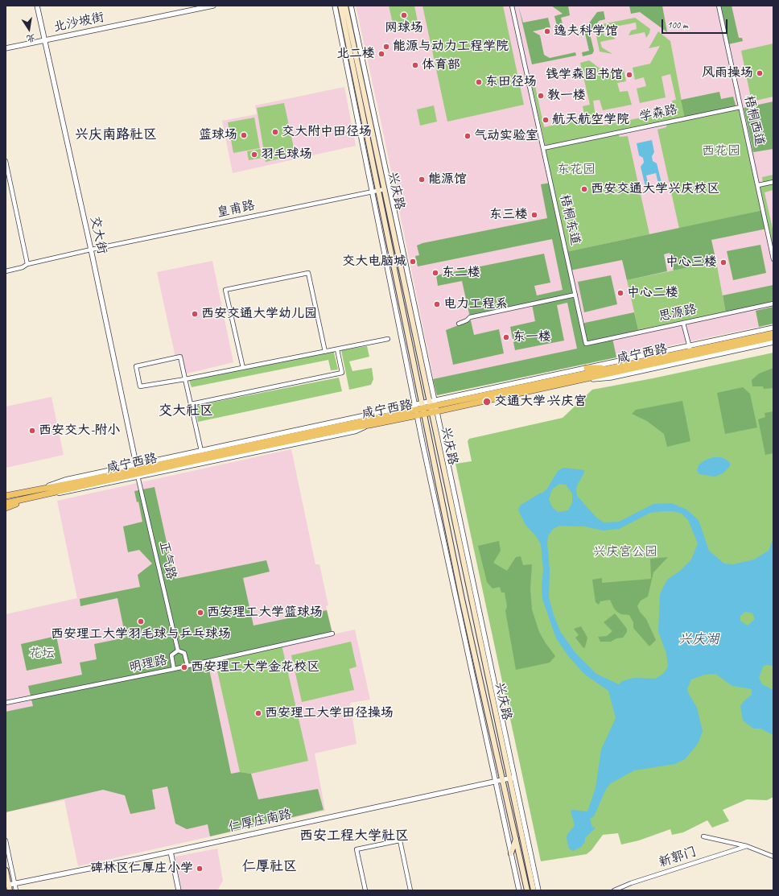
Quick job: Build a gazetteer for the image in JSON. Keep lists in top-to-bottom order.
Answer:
{
  "streets": {
    "main road": ["兴庆路", "咸宁西路"],
    "street": [
      "北沙坡街",
      "学森路",
      "梧桐西道",
      "皇甫路",
      "梧桐东道",
      "交大街",
      "思源路",
      "正气路",
      "明理路",
      "仁厚庄南路",
      "新郭门"
    ]
  },
  "crossings": [
    ["北沙坡街", "交大街"],
    ["学森路", "梧桐西道"],
    ["学森路", "梧桐东道"],
    ["兴庆路", "皇甫路"],
    ["兴庆路", "咸宁西路"],
    ["兴庆路", "仁厚庄南路"],
    ["皇甫路", "交大街"],
    ["梧桐东道", "思源路"],
    ["交大街", "咸宁西路"],
    ["交大街", "正气路"],
    ["咸宁西路", "正气路"]
  ],
  "districts": [
    "兴庆南路社区",
    "交大社区",
    "西安工程大学社区",
    "仁厚社区"
  ],
  "water": ["兴庆湖"],
  "parks": [
    "西花园",
    "东花园",
    "兴庆宫公园",
    "花坛"
  ],
  "places": [
    "网球场",
    "逸夫科学馆",
    "能源与动力工程学院",
    "北二楼",
    "体育部",
    "风雨操场",
    "钱学森图书馆",
    "东田径场",
    "教一楼",
    "航天航空学院",
    "交大附中田径场",
    "篮球场",
    "气动实验室",
    "羽毛球场",
    "能源馆",
    "西安交通大学兴庆校区",
    "东三楼",
    "交大电脑城",
    "中心三楼",
    "东二楼",
    "中心二楼",
    "电力工程系",
    "西安交通大学幼儿园",
    "东一楼",
    "交通大学·兴庆宫",
    "西安交大-附小",
    "西安理工大学篮球场",
    "西安理工大学羽毛球与乒乓球场",
    "西安理工大学金花校区",
    "西安理工大学田径操场",
    "碑林区仁厚庄小学"
  ],
  "scale_bar": "100 m",
  "north": "bottom"
}
